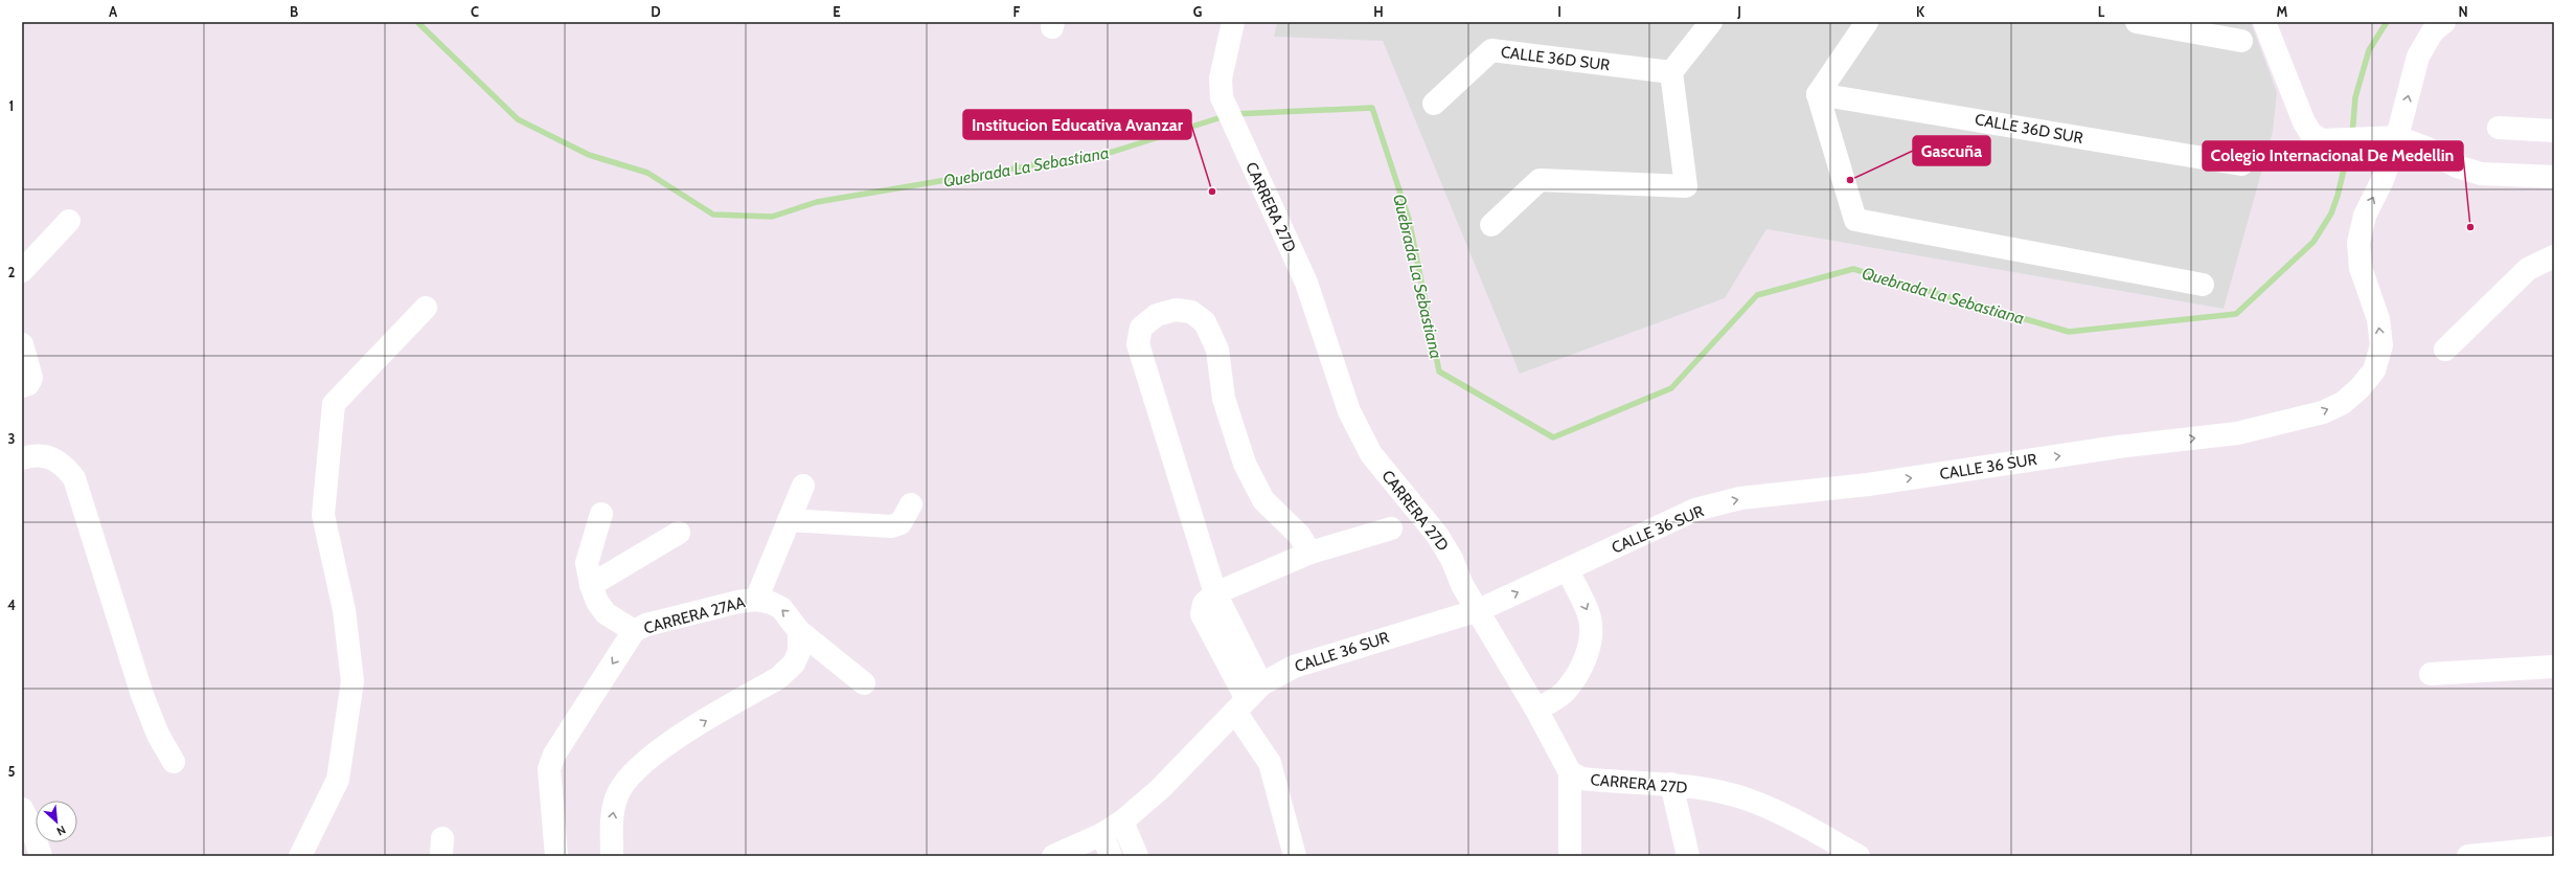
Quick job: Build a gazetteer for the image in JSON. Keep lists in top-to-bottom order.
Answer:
{
  "streets": {
    "street": [
      "CALLE 36D SUR",
      "CARRERA 27D",
      "CALLE 36 SUR",
      "CARRERA 27AA"
    ]
  },
  "crossings": [
    ["CARRERA 27D", "CALLE 36 SUR"]
  ],
  "one_way": ["CALLE 36 SUR"],
  "water": ["Quebrada La Sebastiana"],
  "places": ["Gascuña", "Institucion Educativa Avanzar", "Colegio Internacional De Medellin"],
  "north": "bottom right",
  "grid": {
    "columns": [
      "A",
      "B",
      "C",
      "D",
      "E",
      "F",
      "G",
      "H",
      "I",
      "J",
      "K",
      "L",
      "M",
      "N"
    ],
    "rows": [
      "1",
      "2",
      "3",
      "4",
      "5"
    ]
  }
}
